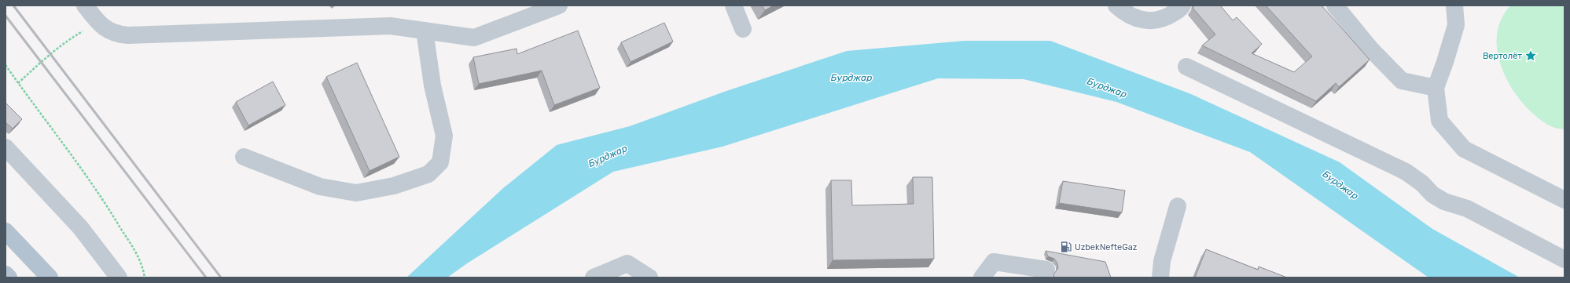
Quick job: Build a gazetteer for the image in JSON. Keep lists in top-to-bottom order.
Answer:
{
  "water": ["Бурджар"],
  "places": {
    "place": ["Вертолёт"],
    "fuel station": ["UzbekNefteGaz"]
  }
}
